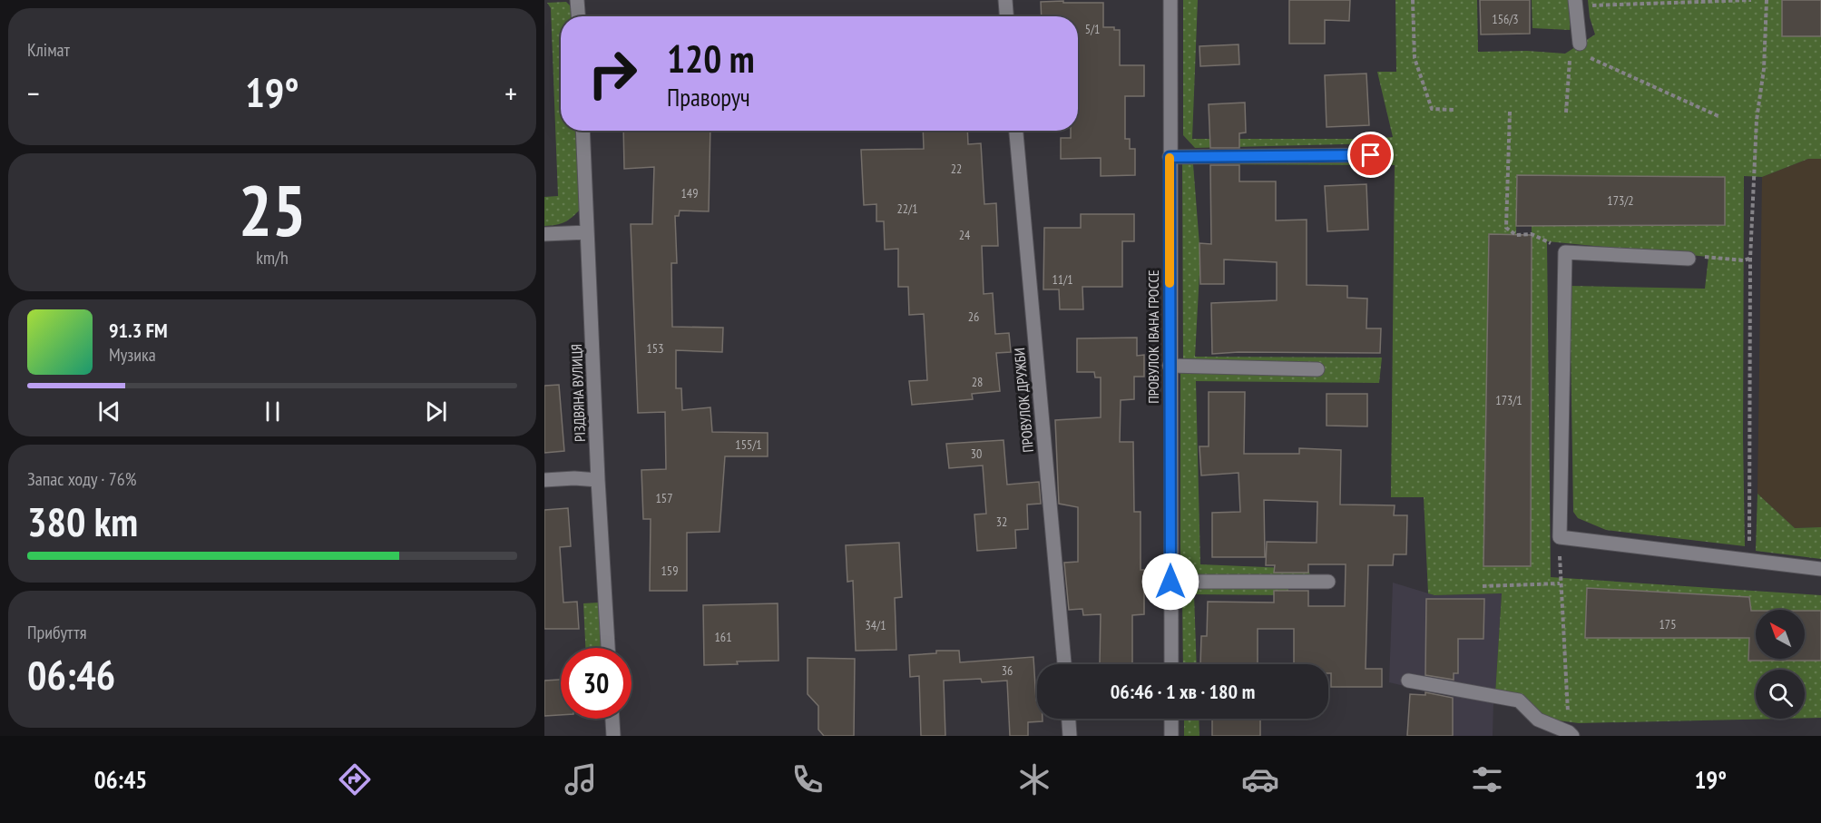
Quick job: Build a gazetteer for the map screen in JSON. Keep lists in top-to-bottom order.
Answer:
{
  "streets": {
    "street": ["ПРОВУЛОК ІВАНА ГРОССЕ", "РІЗДВЯНА ВУЛИЦЯ", "ПРОВУЛОК ДРУЖБИ"]
  },
  "house_numbers": [
    "156/3",
    "5/1",
    "22",
    "149",
    "173/2",
    "22/1",
    "24",
    "11/1",
    "26",
    "153",
    "28",
    "173/1",
    "155/1",
    "30",
    "157",
    "32",
    "159",
    "175",
    "34/1",
    "161",
    "36"
  ],
  "north": "top left",
  "page": {
    "tile": [
      "Клімат",
      ["25", "km/h"],
      ["Запас ходу · 76%", "380 km"],
      ["Прибуття", "06:46"]
    ],
    "turn": ["120 m", "Праворуч"],
    "heat": ["−", "19°", "+"],
    "song": ["91.3 FM", "Музика"],
    "limit": "30",
    "trip": "06:46 · 1 хв · 180 m",
    "tabs": ["06:45", "19°"]
  }
}
